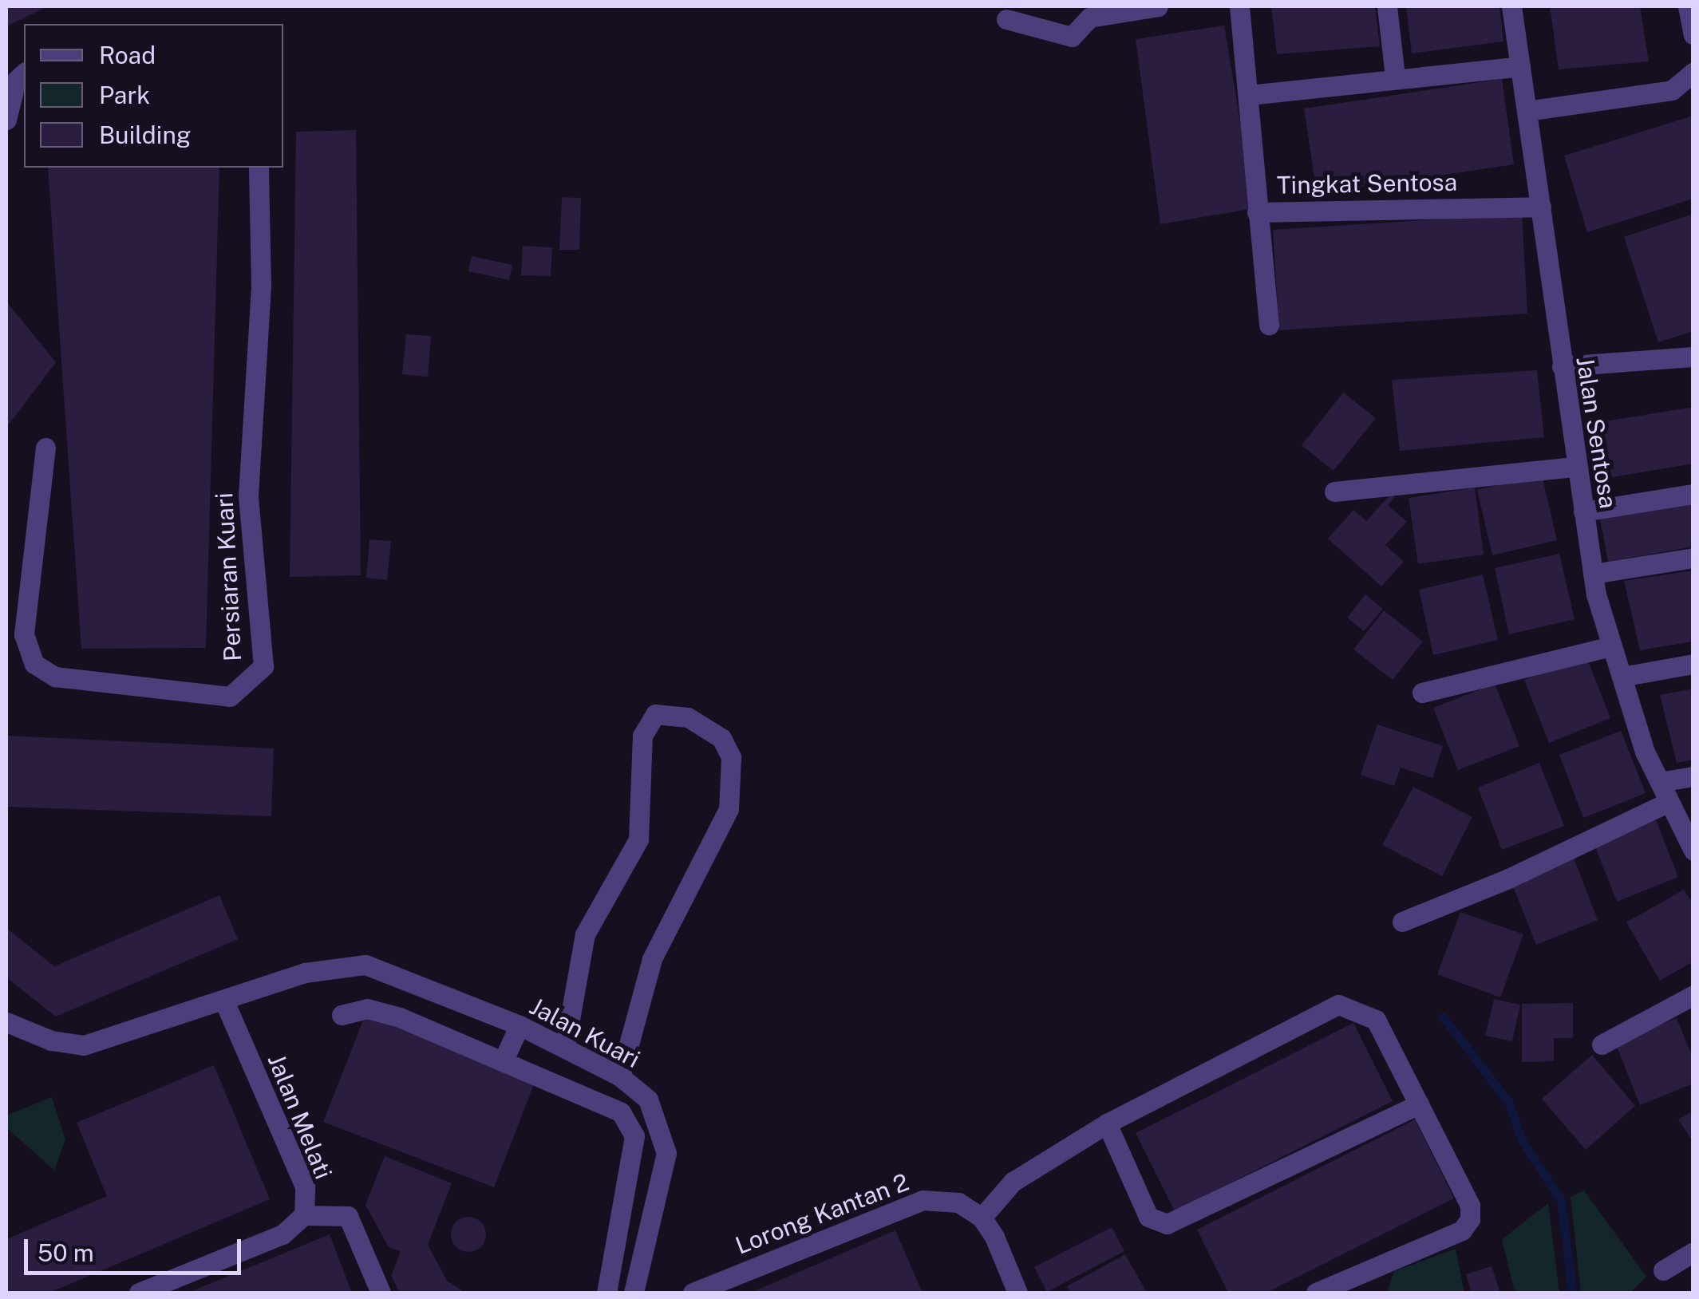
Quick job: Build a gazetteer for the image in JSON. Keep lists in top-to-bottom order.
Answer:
{
  "streets": {
    "street": [
      "Tingkat Sentosa",
      "Jalan Sentosa",
      "Persiaran Kuari",
      "Jalan Kuari",
      "Jalan Melati",
      "Lorong Kantan 2"
    ]
  },
  "crossings": [
    ["Tingkat Sentosa", "Jalan Sentosa"],
    ["Jalan Kuari", "Jalan Melati"]
  ],
  "legend": ["Road", "Park", "Building"],
  "scale_bar": "50 m"
}
